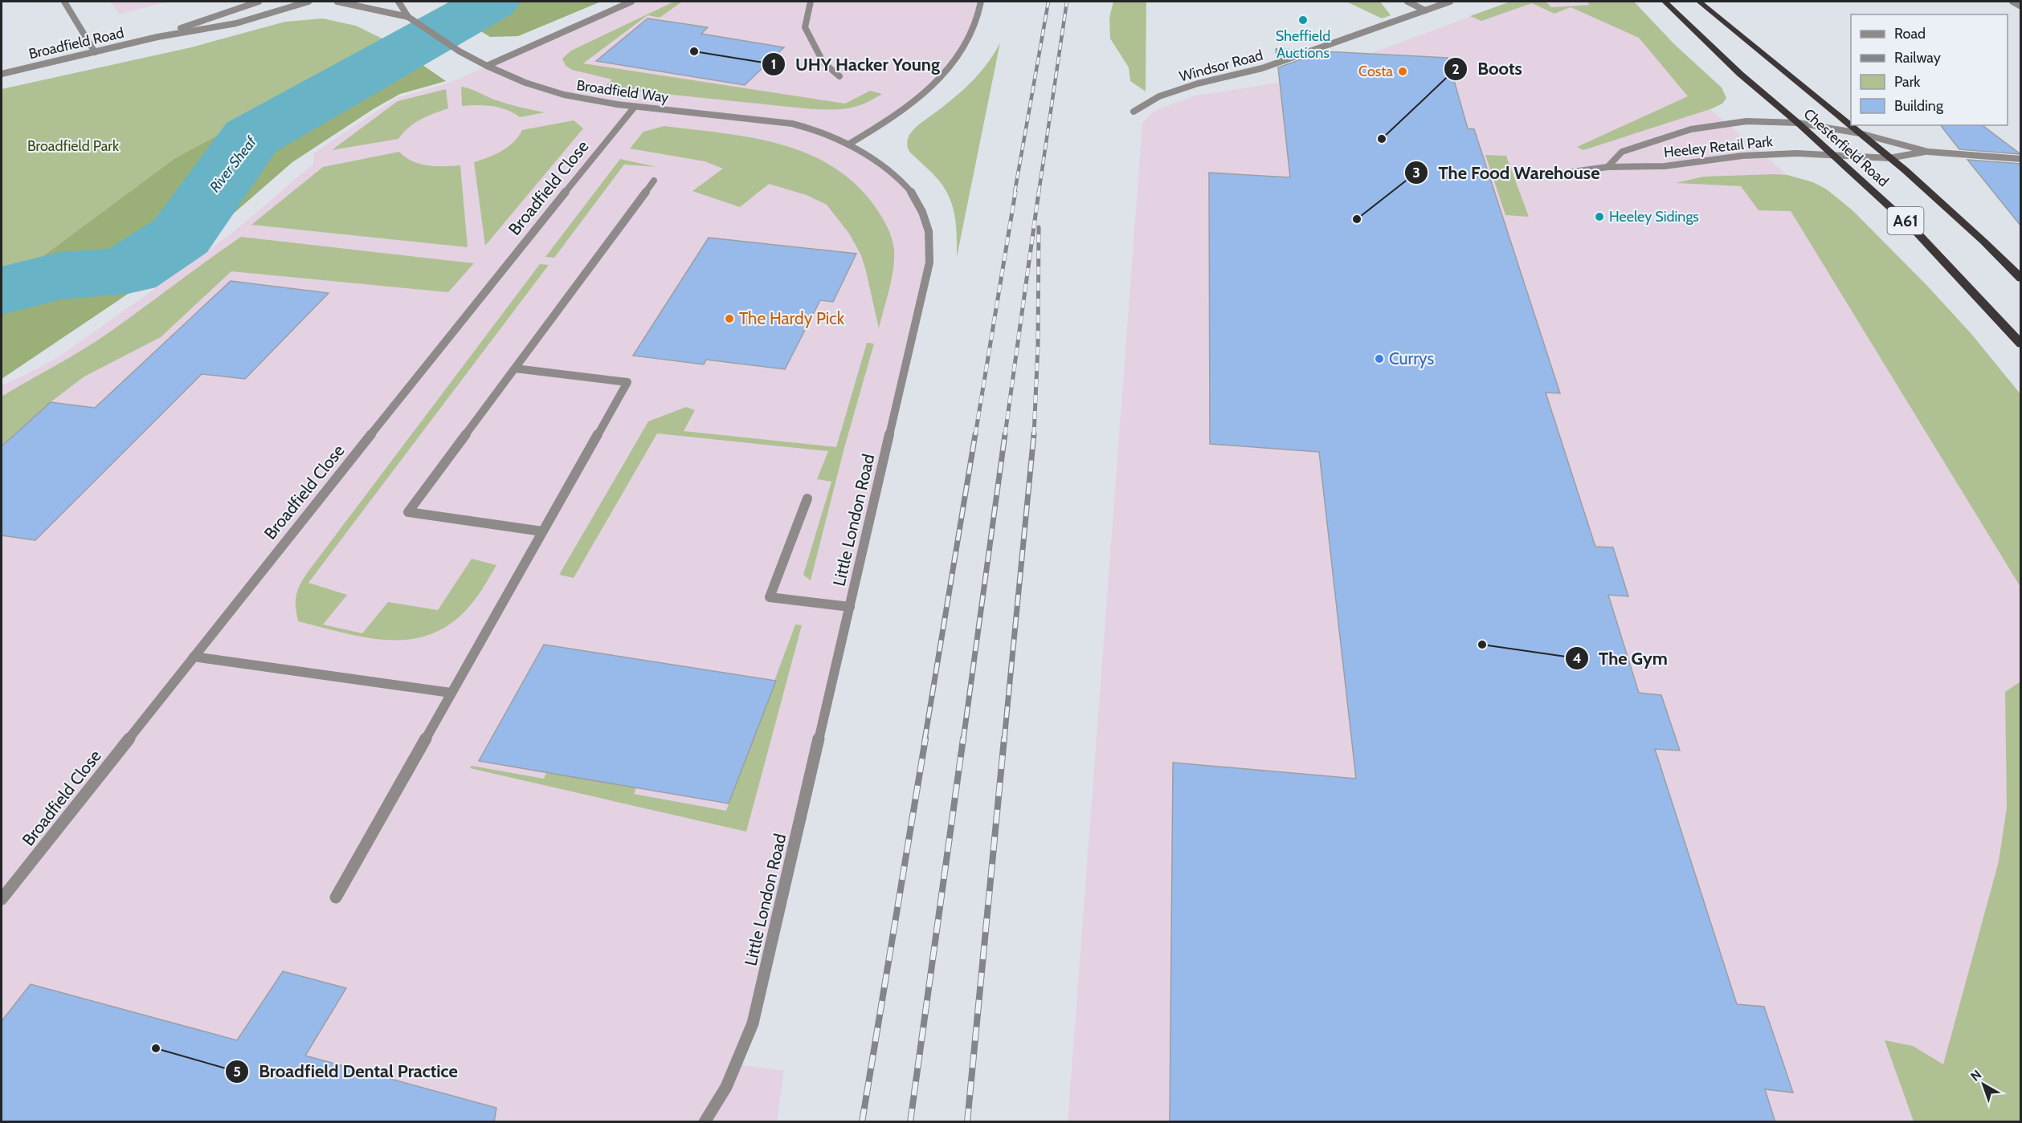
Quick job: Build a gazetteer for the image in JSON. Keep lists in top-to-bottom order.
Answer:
{
  "streets": {
    "highway": ["Chesterfield Road", "A61"],
    "street": [
      "Broadfield Road",
      "Windsor Road",
      "Broadfield Way",
      "Heeley Retail Park",
      "Broadfield Close",
      "Little London Road"
    ]
  },
  "crossings": [
    ["Broadfield Way", "Broadfield Close"],
    ["Broadfield Way", "Little London Road"],
    ["Heeley Retail Park", "Chesterfield Road"]
  ],
  "water": ["River Sheaf"],
  "parks": ["Broadfield Park"],
  "places": [
    "Sheffield Auctions",
    "UHY Hacker Young",
    "Costa",
    "Boots",
    "Heeley Sidings",
    "The Food Warehouse",
    "The Hardy Pick",
    "Currys",
    "The Gym",
    "Broadfield Dental Practice"
  ],
  "legend": [
    "Road",
    "Railway",
    "Park",
    "Building"
  ],
  "north": "top left"
}
